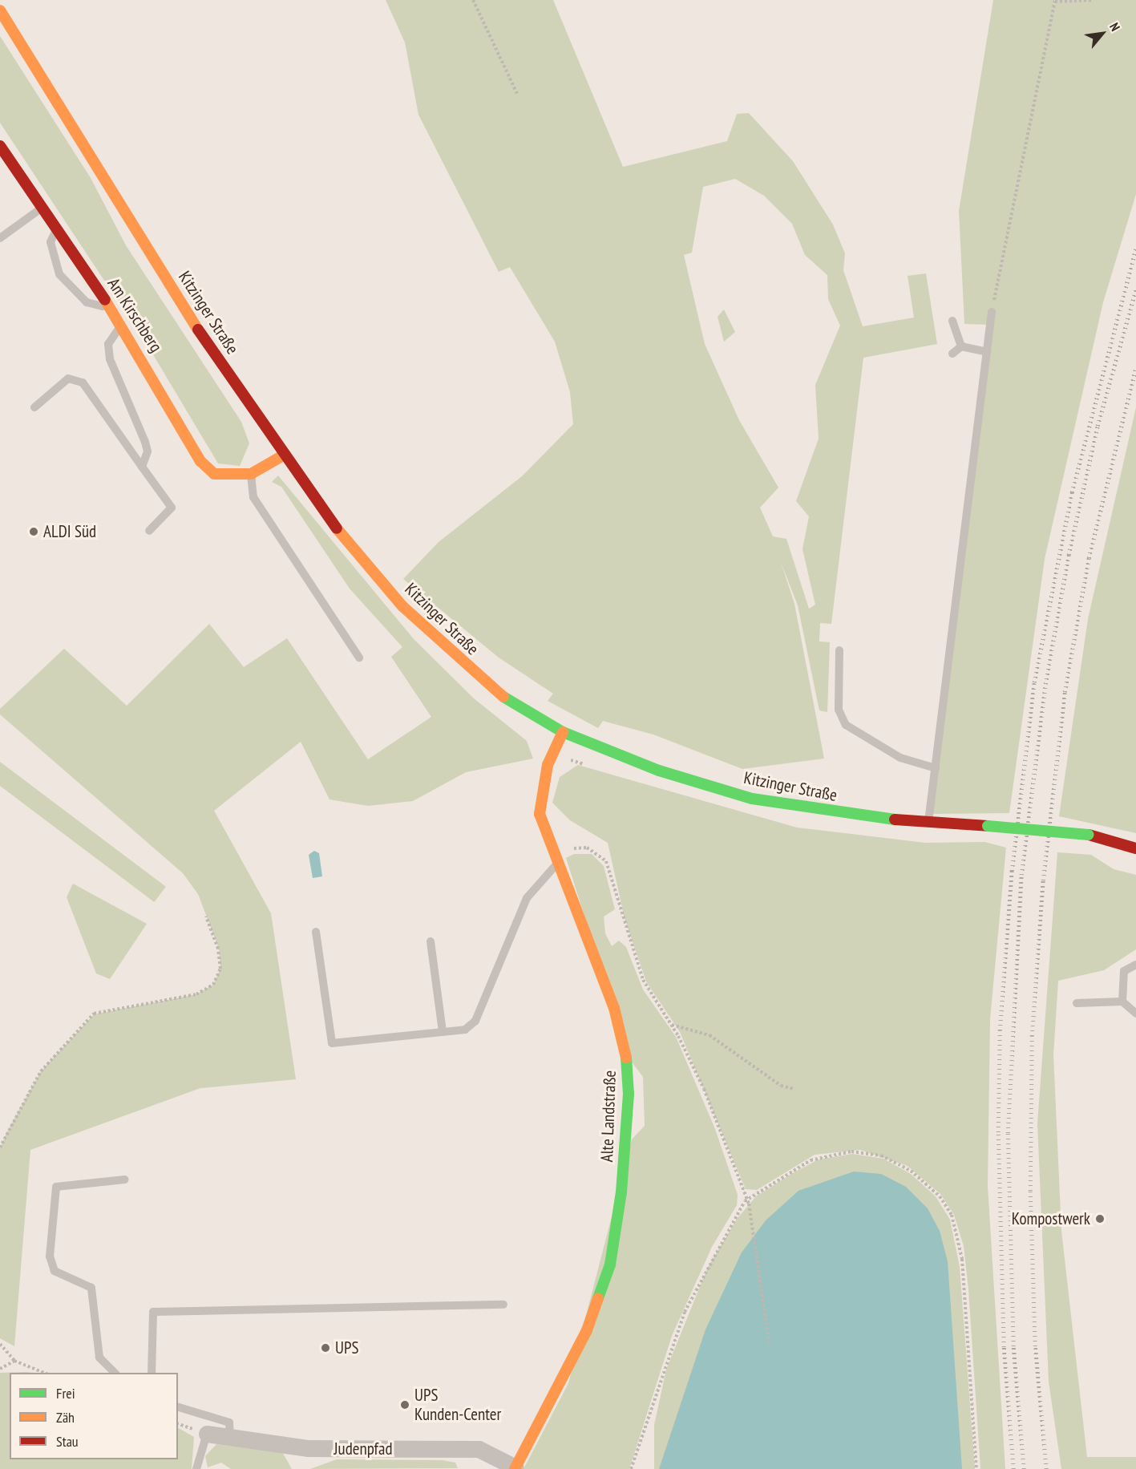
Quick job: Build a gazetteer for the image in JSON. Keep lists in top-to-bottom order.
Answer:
{
  "streets": {
    "street": [
      "Kitzinger Straße",
      "Am Kirschberg",
      "Alte Landstraße",
      "Judenpfad"
    ]
  },
  "crossings": [
    ["Kitzinger Straße", "Am Kirschberg"],
    ["Kitzinger Straße", "Alte Landstraße"],
    ["Alte Landstraße", "Judenpfad"]
  ],
  "places": [
    "ALDI Süd",
    "Kompostwerk",
    "UPS",
    "UPS Kunden-Center"
  ],
  "legend": ["Frei", "Zäh", "Stau"],
  "north": "top right"
}
